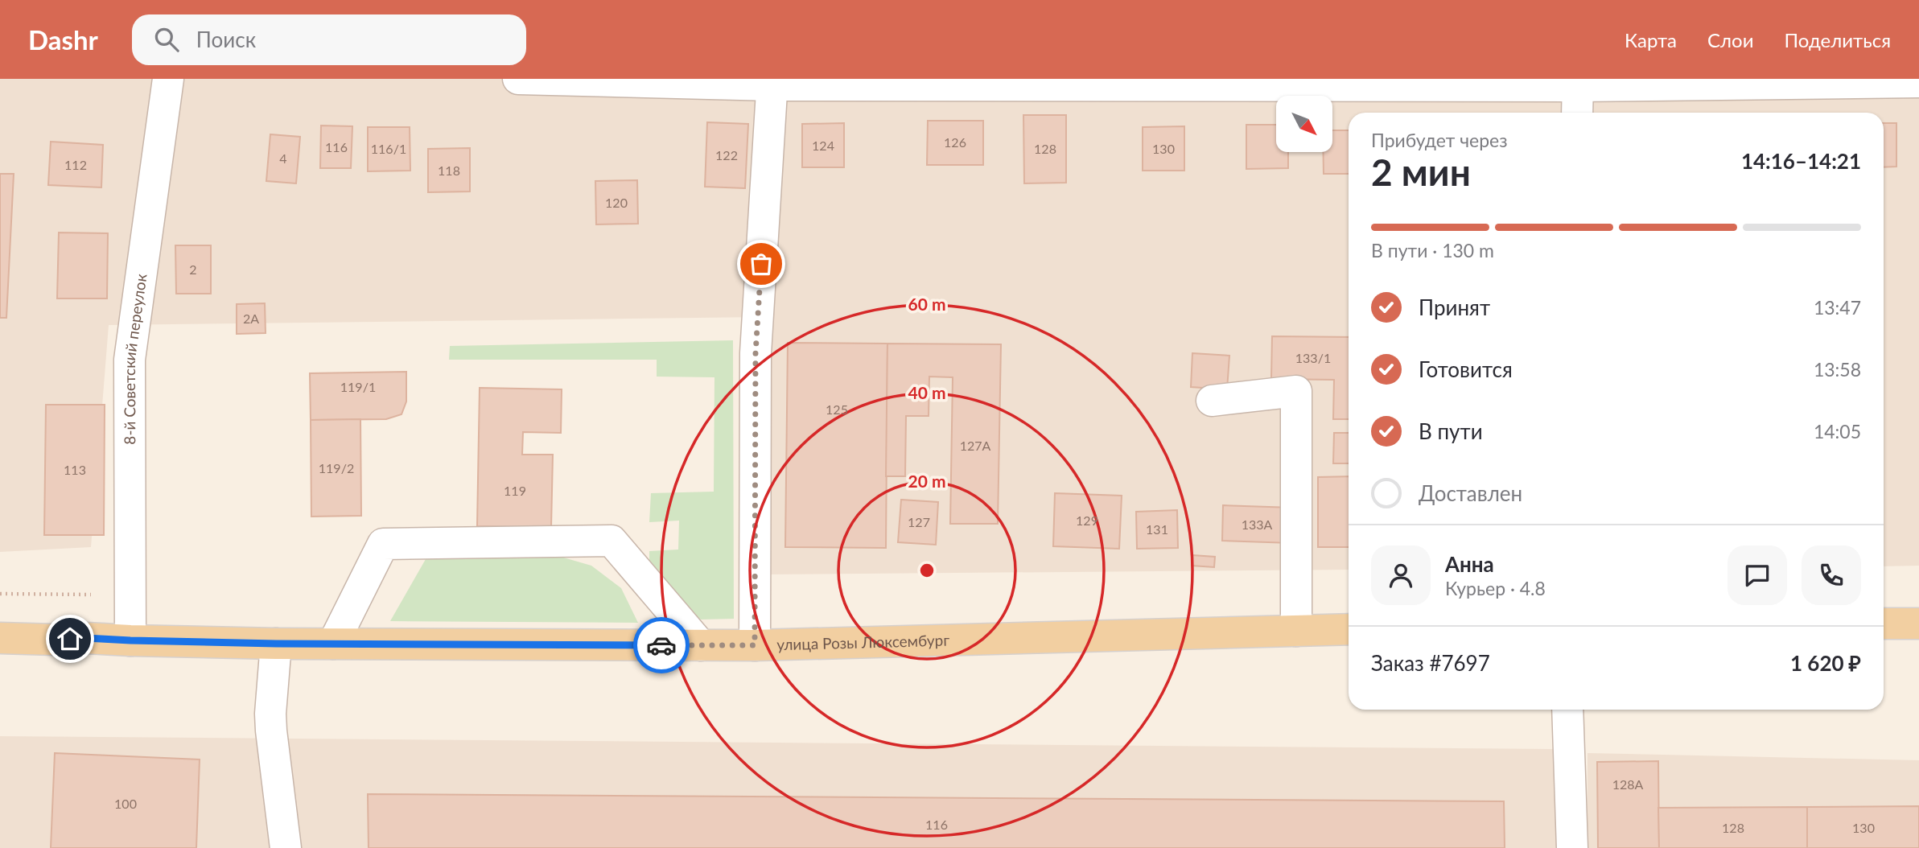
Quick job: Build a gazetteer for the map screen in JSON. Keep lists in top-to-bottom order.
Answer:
{
  "streets": {
    "main road": ["улица Розы Люксембург"],
    "street": ["8-й Советский переулок"]
  },
  "crossings": [
    ["8-й Советский переулок", "улица Розы Люксембург"]
  ],
  "house_numbers": [
    "126",
    "124",
    "116",
    "116/1",
    "128",
    "130",
    "122",
    "4",
    "112",
    "118",
    "120",
    "2",
    "2А",
    "133/1",
    "119/1",
    "125",
    "127А",
    "119/2",
    "113",
    "119",
    "129",
    "127",
    "133А",
    "131",
    "128А",
    "100",
    "116",
    "128",
    "130"
  ],
  "north": "bottom right",
  "page": {
    "header": "Dashr",
    "search": "Поиск",
    "nav": ["Карта", "Слои", "Поделиться"],
    "heading": ["2 мин", "Прибудет через", "14:16–14:21"],
    "panel": [
      "Анна",
      "Курьер · 4.8",
      "Заказ #7697",
      "1 620 ₽"
    ],
    "bar": "В пути · 130 m",
    "list": [
      ["Принят", "13:47"],
      ["Готовится", "13:58"],
      ["В пути", "14:05"],
      "Доставлен"
    ]
  },
  "rings": ["60 m", "40 m", "20 m"]
}
